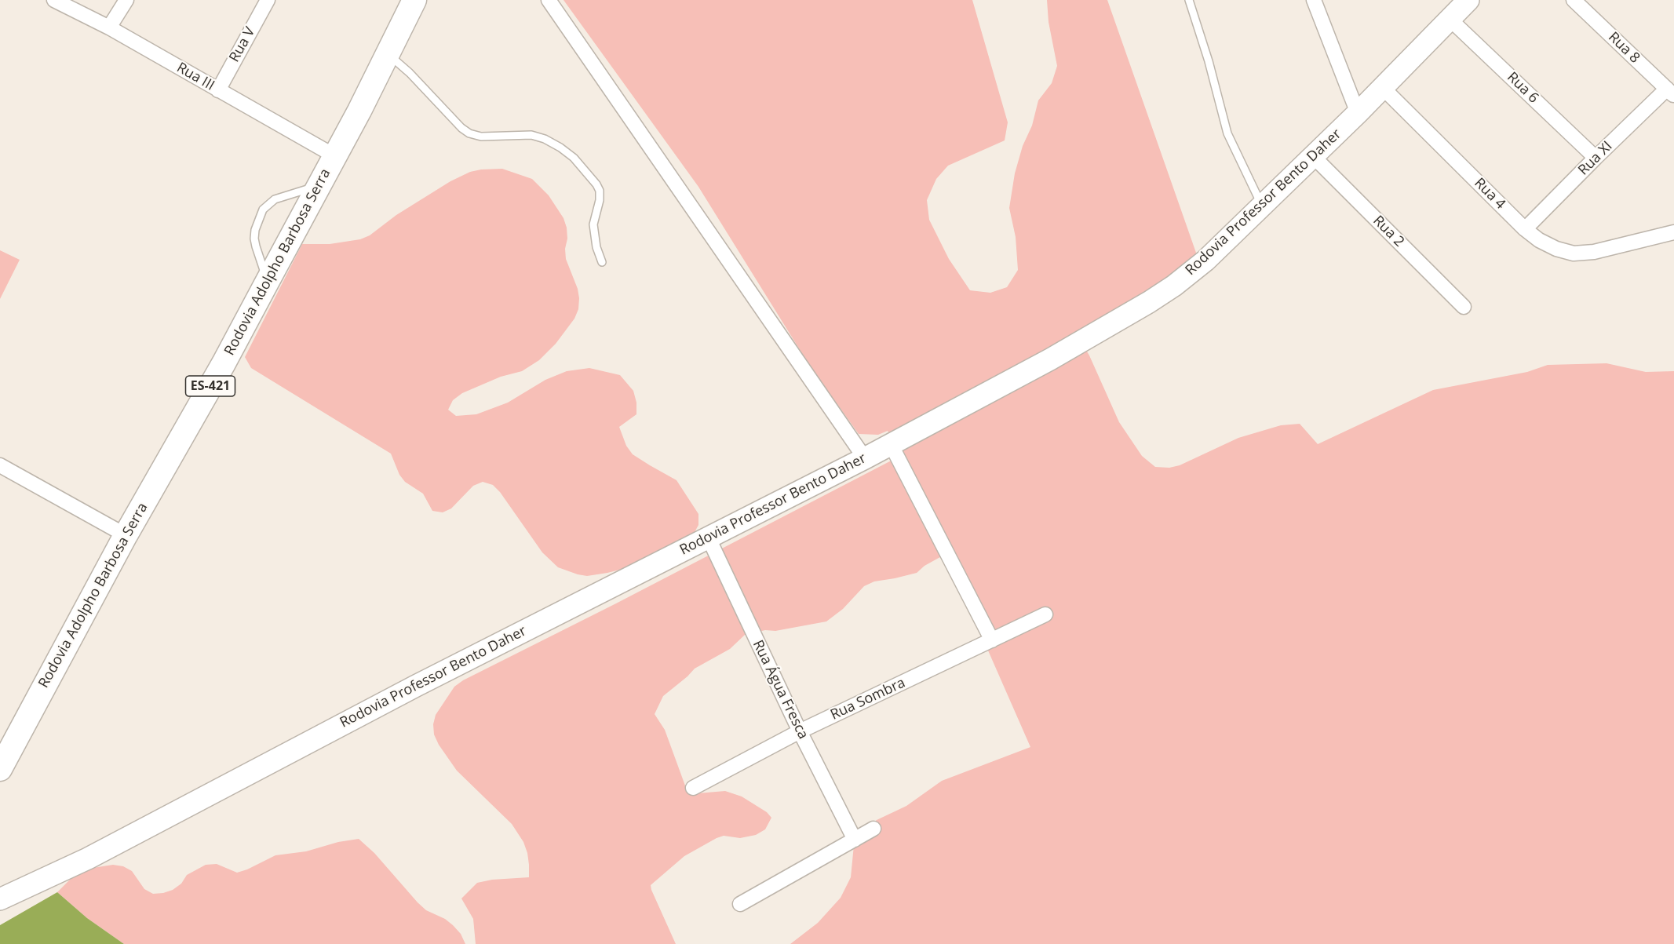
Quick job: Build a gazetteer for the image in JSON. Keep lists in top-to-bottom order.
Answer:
{
  "streets": {
    "main road": ["Rodovia Adolpho Barbosa Serra", "ES-421"],
    "street": [
      "Rua V",
      "Rua 8",
      "Rua III",
      "Rua 6",
      "Rua XI",
      "Rua 4",
      "Rodovia Professor Bento Daher",
      "Rua 2",
      "Rua Água Fresca",
      "Rua Sombra"
    ]
  },
  "crossings": [
    ["Rua V", "Rua III"],
    ["Rua 8", "Rua XI"],
    ["Rua III", "Rodovia Adolpho Barbosa Serra"],
    ["Rua 6", "Rua XI"],
    ["Rua 6", "Rodovia Professor Bento Daher"],
    ["Rua XI", "Rua 4"],
    ["Rua 4", "Rodovia Professor Bento Daher"],
    ["Rodovia Professor Bento Daher", "Rua 2"],
    ["Rodovia Professor Bento Daher", "Rua Água Fresca"],
    ["Rua Água Fresca", "Rua Sombra"]
  ]
}
